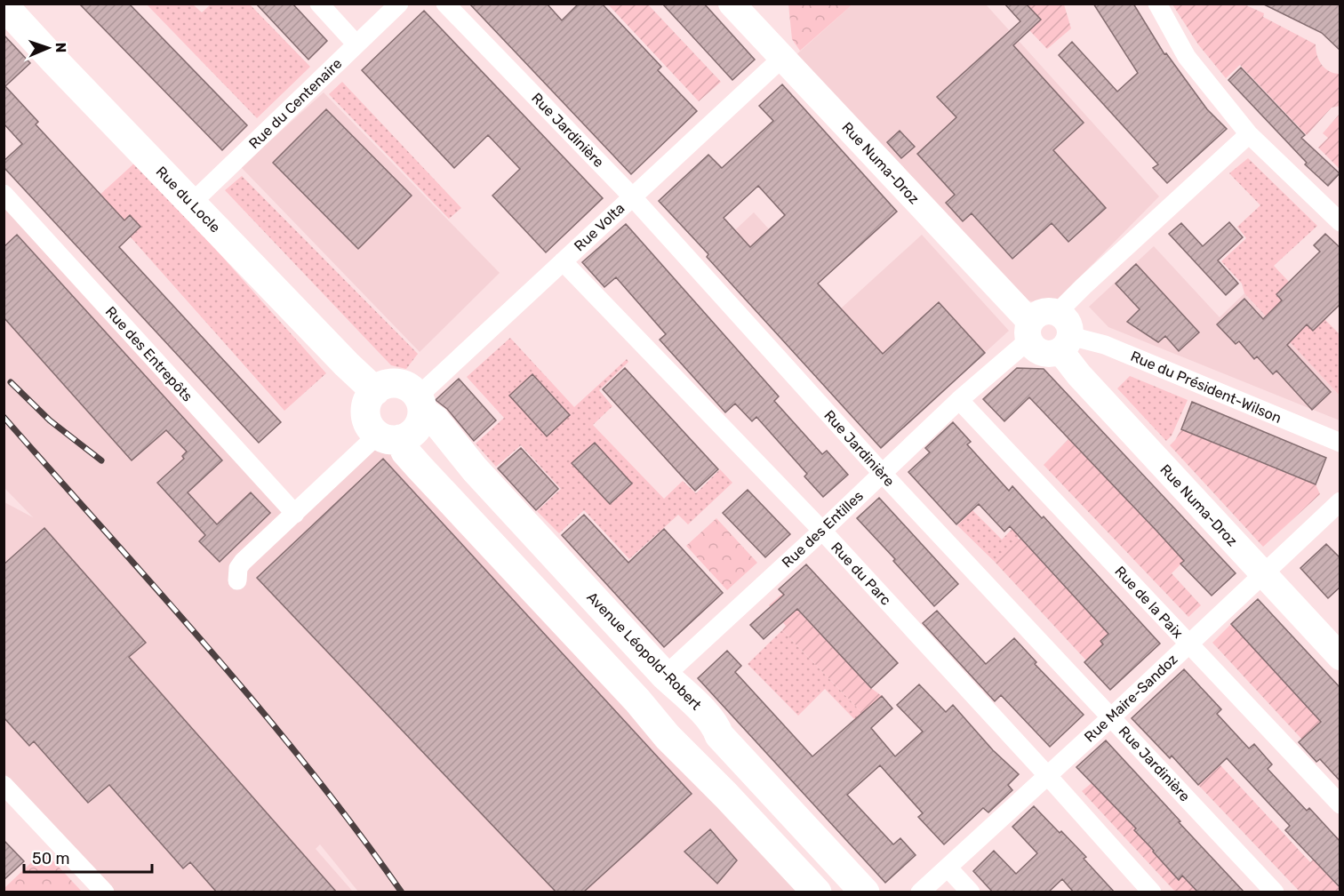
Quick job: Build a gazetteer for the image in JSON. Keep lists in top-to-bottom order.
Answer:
{
  "streets": {
    "main road": ["Rue Numa-Droz", "Rue du Locle", "Avenue Léopold-Robert"],
    "street": [
      "Rue du Centenaire",
      "Rue Jardinière",
      "Rue Volta",
      "Rue des Entrepôts",
      "Rue du Président-Wilson",
      "Rue des Entilles",
      "Rue du Parc",
      "Rue de la Paix",
      "Rue Maire-Sandoz"
    ]
  },
  "crossings": [
    ["Rue du Centenaire", "Rue du Locle"],
    ["Rue Jardinière", "Rue Volta"],
    ["Rue Jardinière", "Rue des Entilles"],
    ["Rue Jardinière", "Rue Maire-Sandoz"],
    ["Rue Numa-Droz", "Rue Volta"],
    ["Rue Numa-Droz", "Rue du Président-Wilson"],
    ["Rue Numa-Droz", "Rue des Entilles"],
    ["Rue Numa-Droz", "Rue Maire-Sandoz"],
    ["Rue du Locle", "Rue Volta"],
    ["Rue du Locle", "Avenue Léopold-Robert"],
    ["Rue Volta", "Rue du Parc"],
    ["Rue Volta", "Avenue Léopold-Robert"],
    ["Rue du Président-Wilson", "Rue des Entilles"],
    ["Rue des Entilles", "Rue du Parc"],
    ["Rue des Entilles", "Rue de la Paix"],
    ["Rue des Entilles", "Avenue Léopold-Robert"],
    ["Rue du Parc", "Rue Maire-Sandoz"],
    ["Rue de la Paix", "Rue Maire-Sandoz"]
  ],
  "scale_bar": "50 m",
  "north": "right"
}
